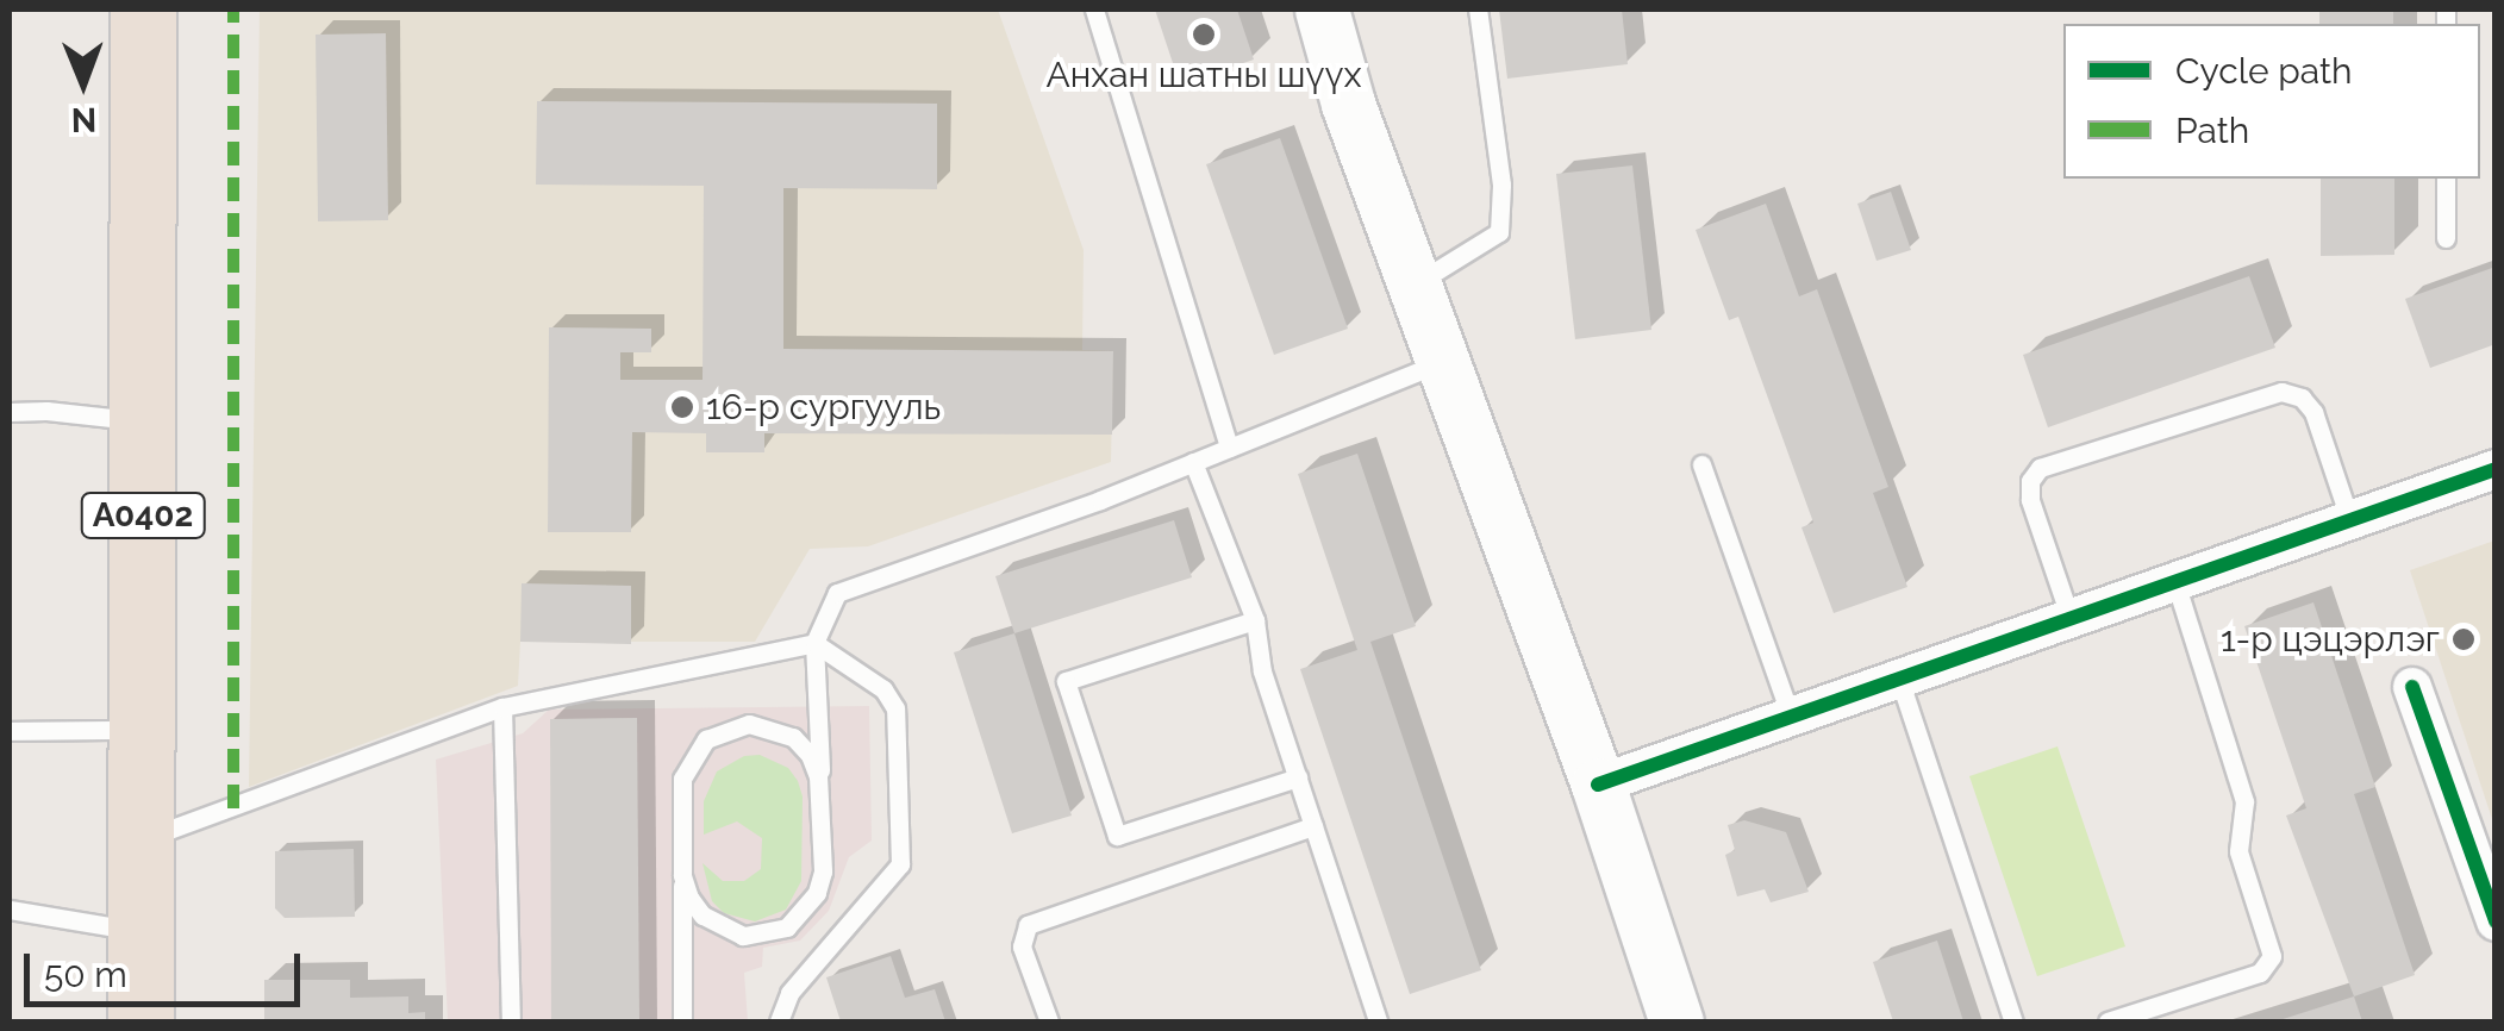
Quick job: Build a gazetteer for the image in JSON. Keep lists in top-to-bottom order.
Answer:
{
  "streets": {
    "highway": ["A0402"]
  },
  "places": ["Анхан шатны шүүх", "16-р сургууль", "1-р цэцэрлэг"],
  "legend": ["Cycle path", "Path"],
  "scale_bar": "50 m",
  "north": "bottom"
}
